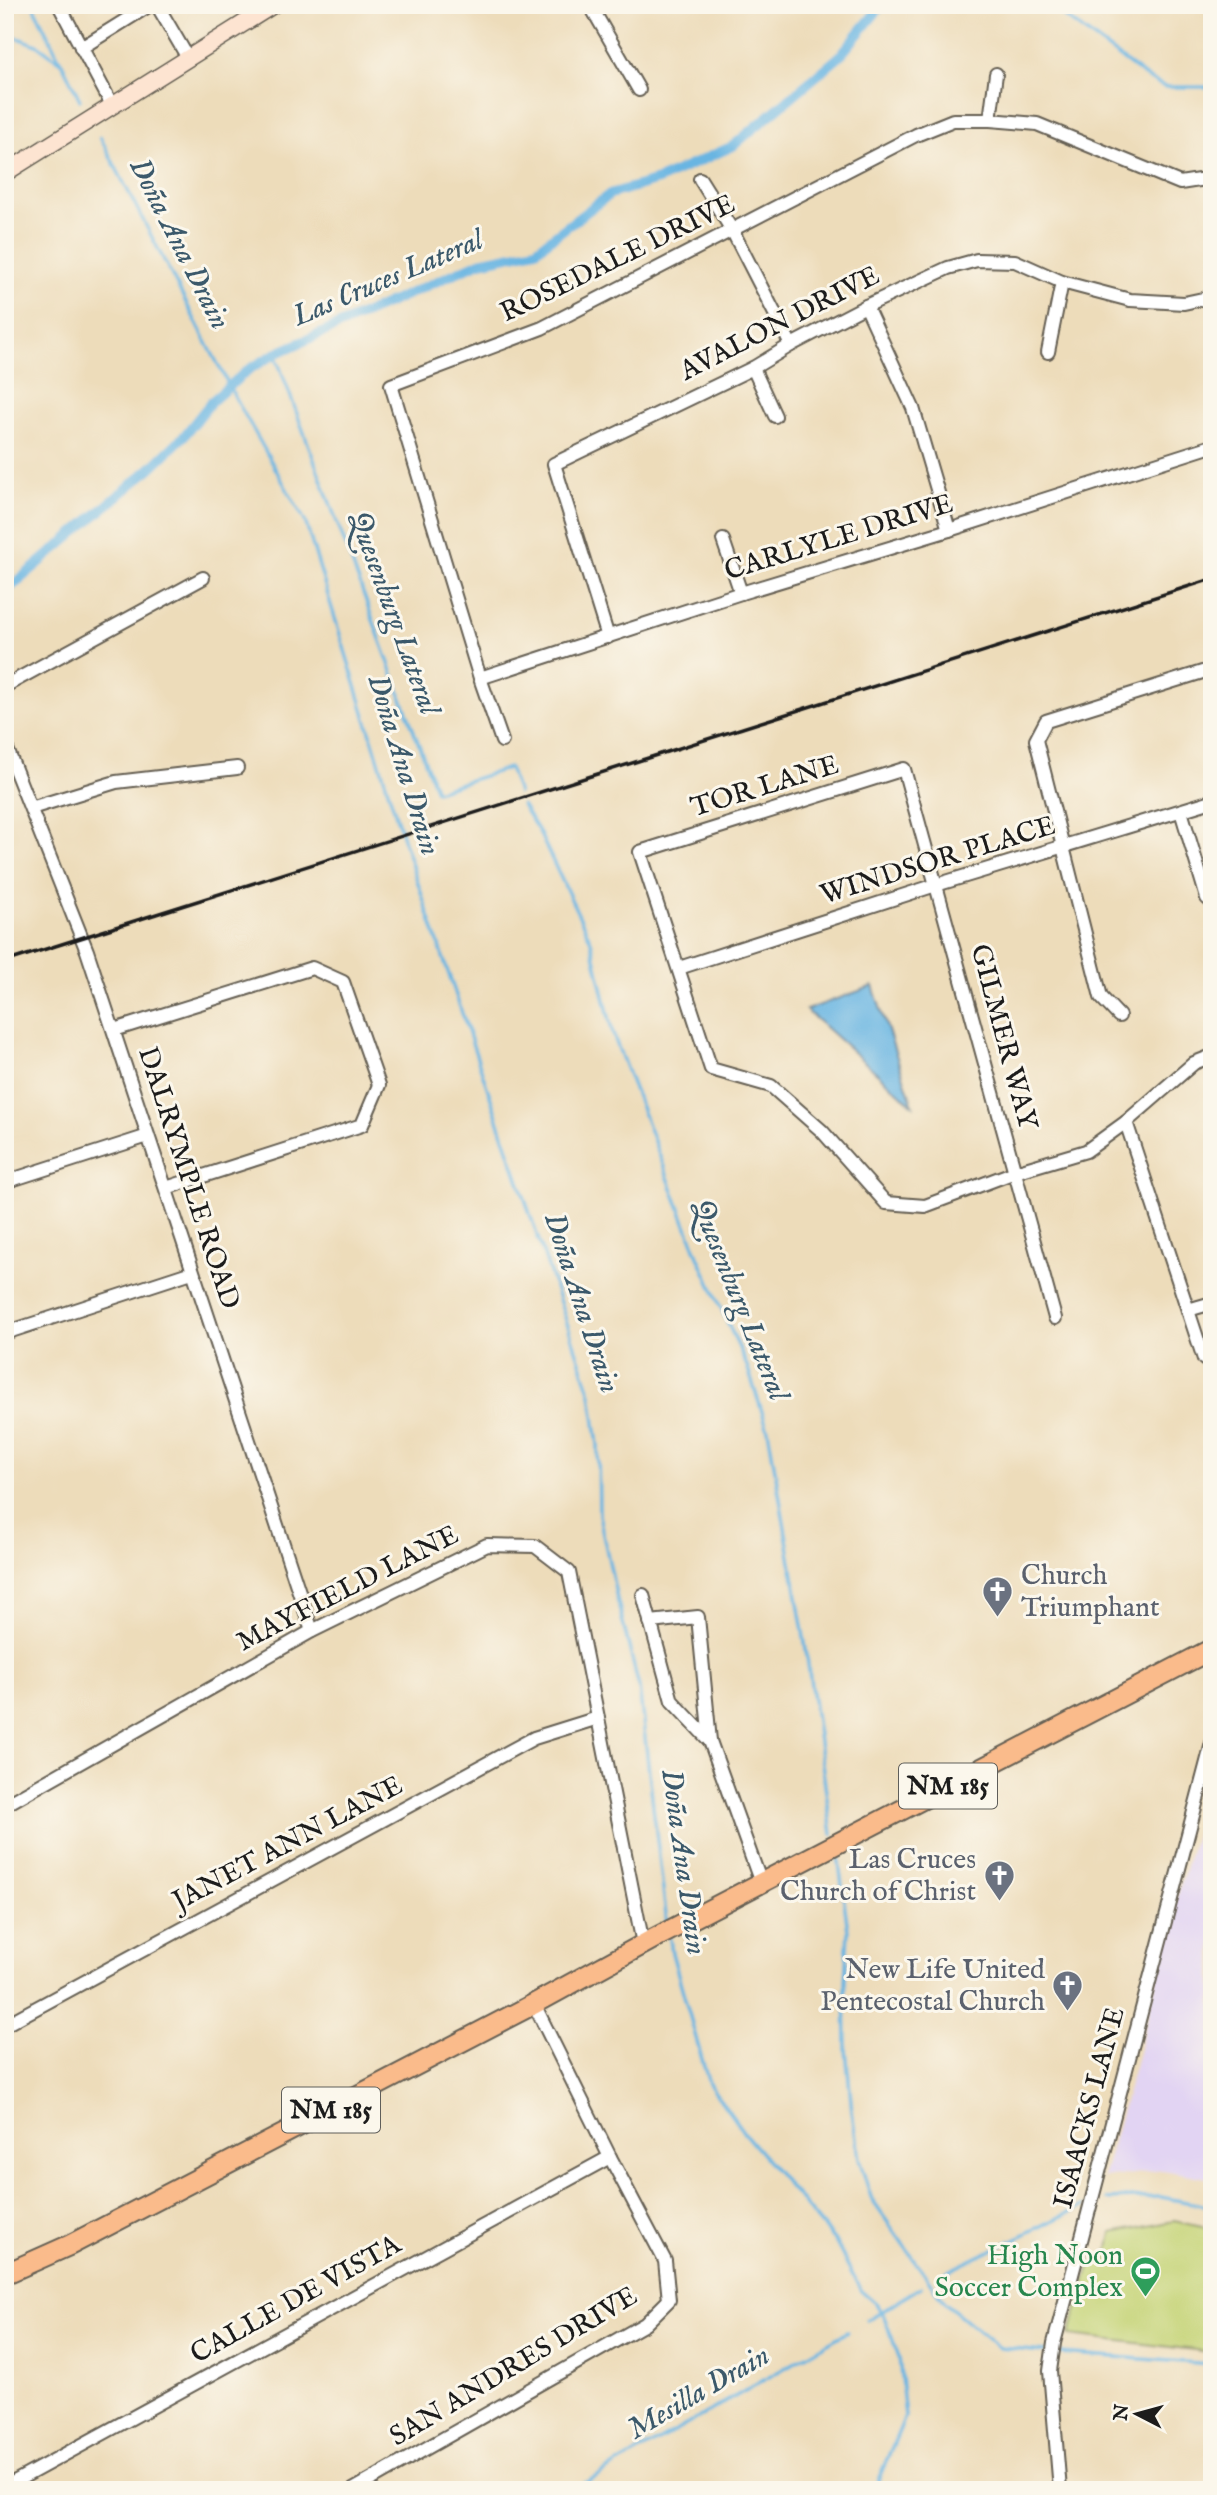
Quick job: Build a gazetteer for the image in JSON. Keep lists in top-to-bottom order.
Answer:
{
  "streets": {
    "main road": ["NM 185"],
    "street": [
      "ROSEDALE DRIVE",
      "AVALON DRIVE",
      "CARLYLE DRIVE",
      "TOR LANE",
      "WINDSOR PLACE",
      "GILMER WAY",
      "DALRYMPLE ROAD",
      "MAYFIELD LANE",
      "JANET ANN LANE",
      "ISAACKS LANE",
      "CALLE DE VISTA",
      "SAN ANDRES DRIVE"
    ]
  },
  "crossings": [
    ["ROSEDALE DRIVE", "CARLYLE DRIVE"],
    ["AVALON DRIVE", "CARLYLE DRIVE"],
    ["TOR LANE", "WINDSOR PLACE"],
    ["TOR LANE", "GILMER WAY"],
    ["WINDSOR PLACE", "GILMER WAY"],
    ["DALRYMPLE ROAD", "MAYFIELD LANE"],
    ["MAYFIELD LANE", "NM 185"],
    ["MAYFIELD LANE", "JANET ANN LANE"],
    ["NM 185", "SAN ANDRES DRIVE"],
    ["CALLE DE VISTA", "SAN ANDRES DRIVE"]
  ],
  "water": [
    "Doña Ana Drain",
    "Las Cruces Lateral",
    "Quesenburg Lateral",
    "Mesilla Drain"
  ],
  "places": {
    "church": ["Church Triumphant", "Las Cruces Church of Christ", "New Life United Pentecostal Church"],
    "sports": ["High Noon Soccer Complex"]
  },
  "north": "left"
}
